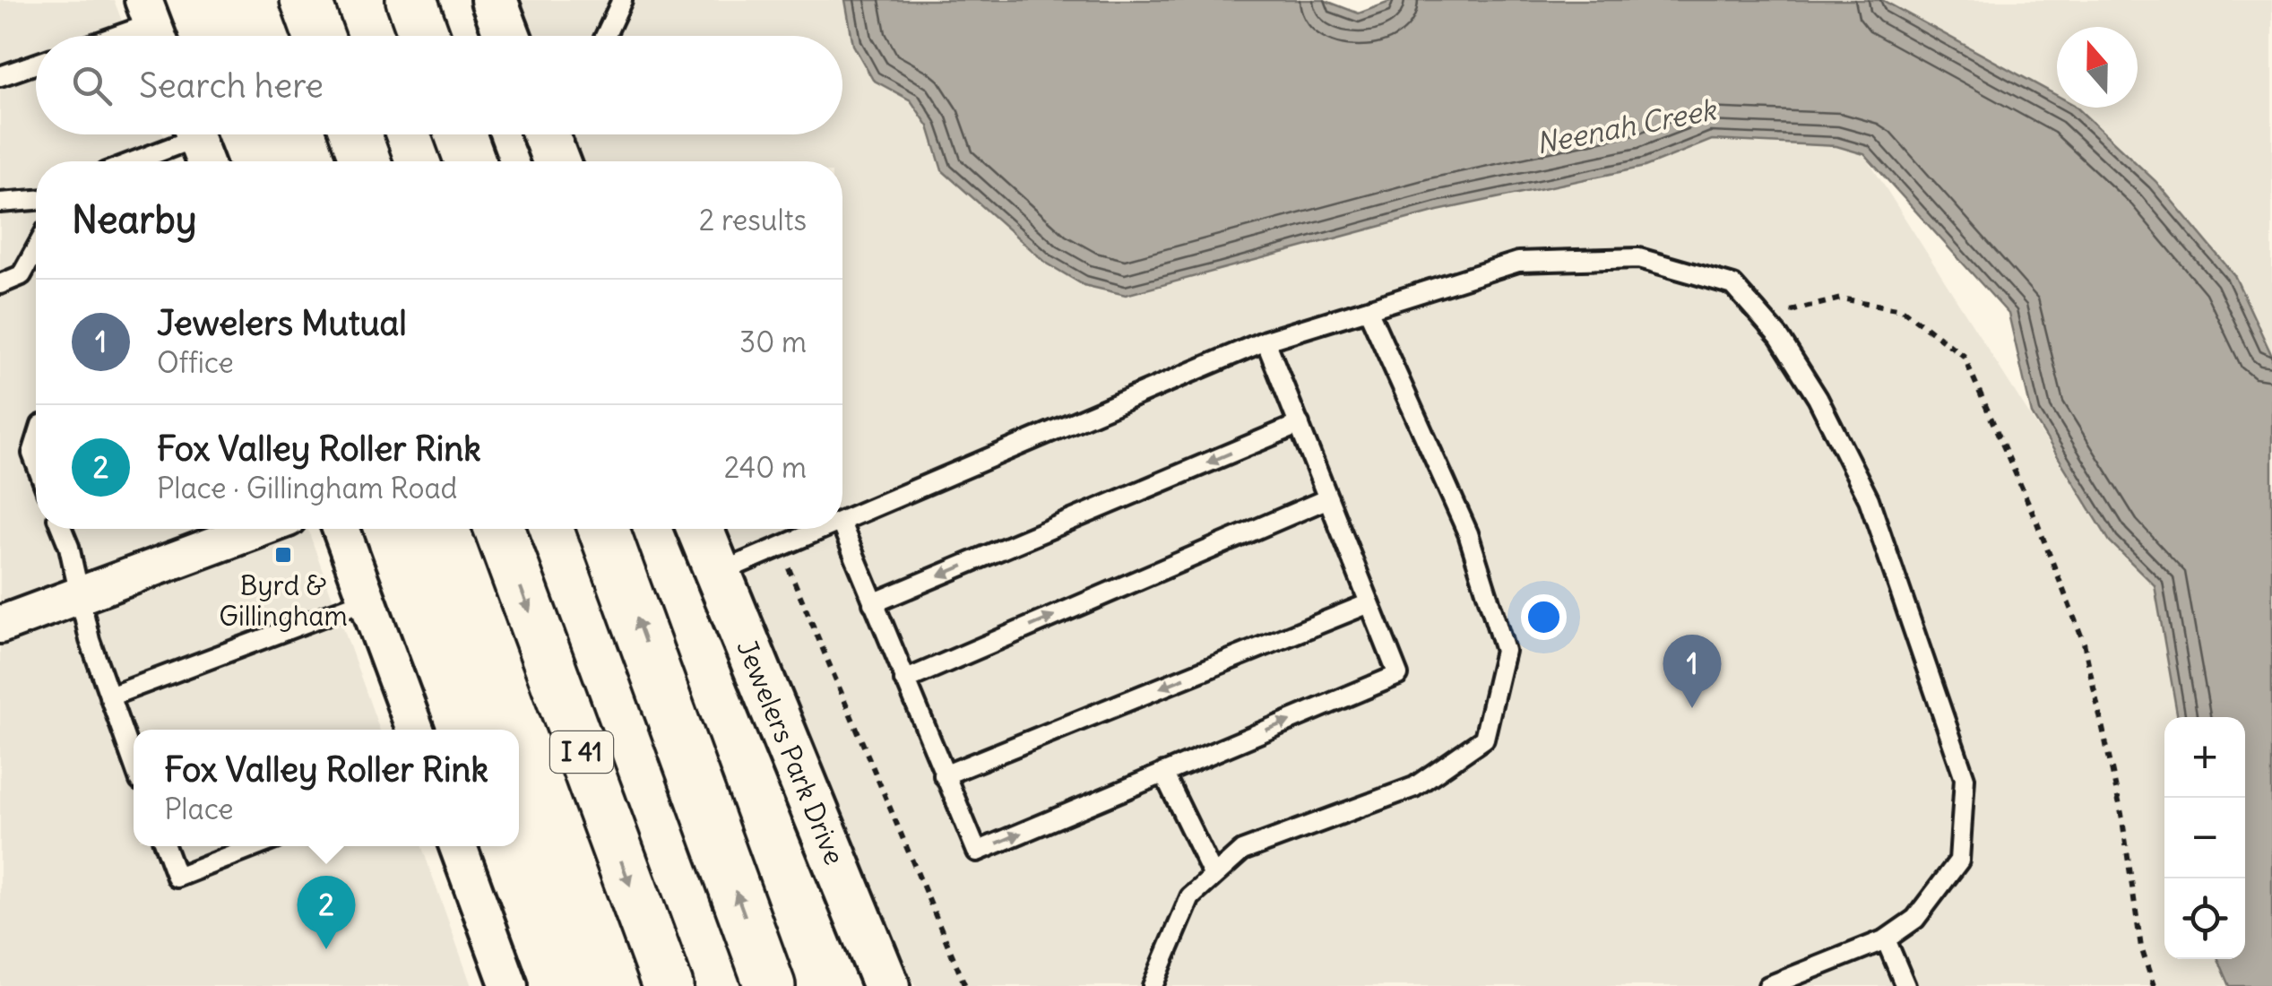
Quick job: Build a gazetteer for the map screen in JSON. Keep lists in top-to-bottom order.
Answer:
{
  "streets": {
    "highway": ["I 41"],
    "street": ["Jewelers Park Drive"]
  },
  "water": ["Neenah Creek"],
  "places": {
    "transit": ["Byrd & Gillingham"]
  },
  "north": "top",
  "page": {
    "search": "Search here",
    "heading": ["Nearby", "2 results"],
    "list": [
      {
        "mark": "1",
        "name": "Jewelers Mutual",
        "note": "Office",
        "value": "30 m"
      },
      {
        "mark": "2",
        "name": "Fox Valley Roller Rink",
        "note": "Place · Gillingham Road",
        "value": "240 m"
      }
    ],
    "pins": ["1", "2"],
    "map_buttons": ["+", "−"],
    "popup": ["Fox Valley Roller Rink", "Place"]
  }
}
